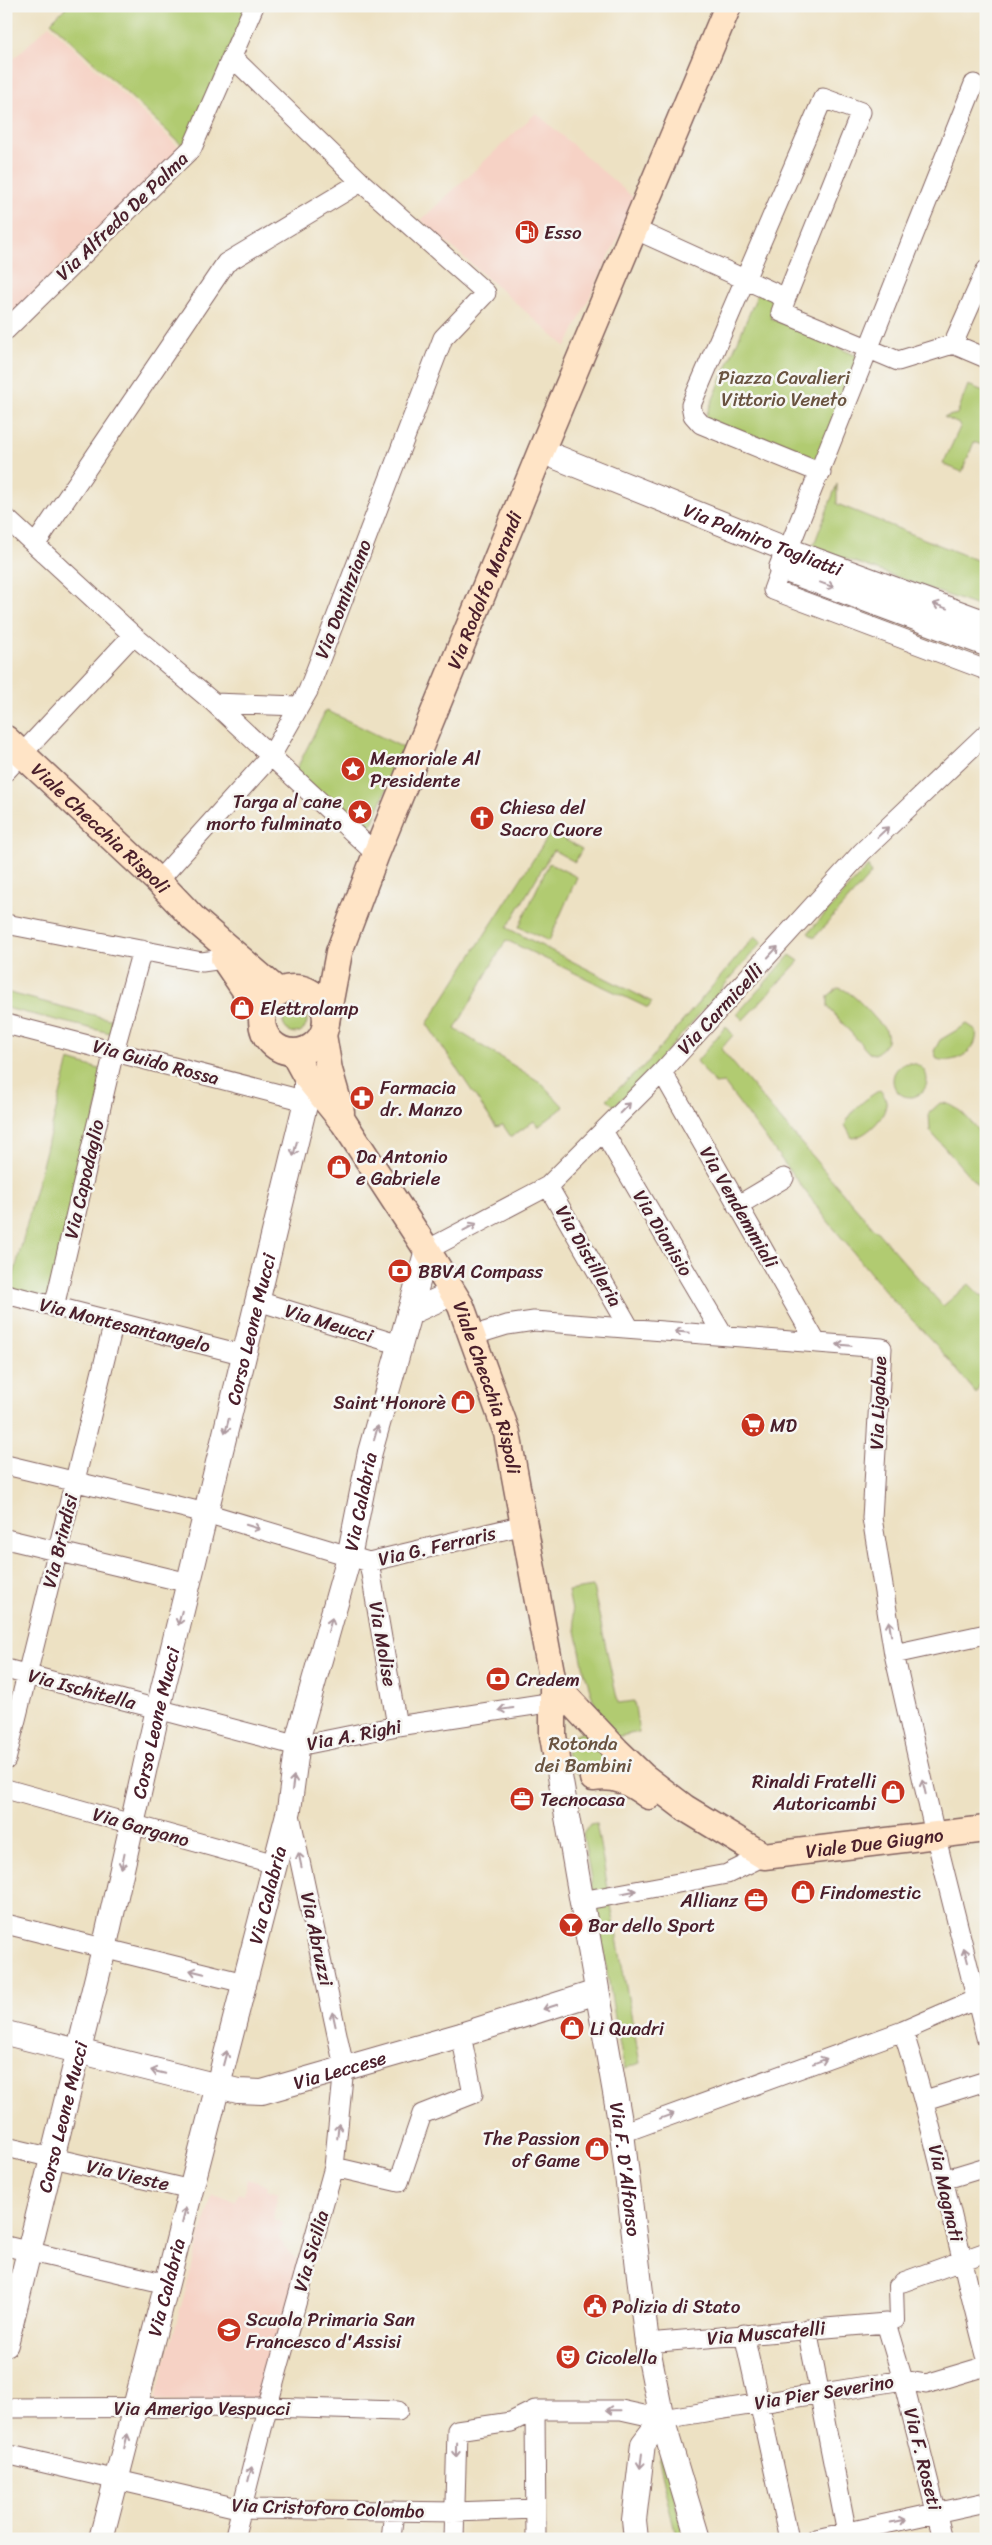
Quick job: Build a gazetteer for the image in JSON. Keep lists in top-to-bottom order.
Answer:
{
  "streets": {
    "main road": ["Via Rodolfo Morandi", "Viale Checchia Rispoli", "Viale Due Giugno"],
    "street": [
      "Via Alfredo De Palma",
      "Via Palmiro Togliatti",
      "Via Dominziano",
      "Via Carmicelli",
      "Via Guido Rossa",
      "Via Capodaglio",
      "Via Vendemmiali",
      "Via Dionisio",
      "Via Distilleria",
      "Via Meucci",
      "Via Montesantangelo",
      "Corso Leone Mucci",
      "Via Ligabue",
      "Via Calabria",
      "Via Brindisi",
      "Via G. Ferraris",
      "Via Molise",
      "Via Ischitella",
      "Via A. Righi",
      "Via Gargano",
      "Via Abruzzi",
      "Via Leccese",
      "Via F. D'Alfonso",
      "Via Vieste",
      "Via Magnati",
      "Via Sicilia",
      "Via Muscatelli",
      "Via Pier Severino",
      "Via Amerigo Vespucci",
      "Via F. Roseti",
      "Via Cristoforo Colombo"
    ]
  },
  "crossings": [
    ["Via Palmiro Togliatti", "Via Rodolfo Morandi"],
    ["Via Rodolfo Morandi", "Viale Checchia Rispoli"],
    ["Via Dominziano", "Viale Checchia Rispoli"],
    ["Viale Checchia Rispoli", "Via Carmicelli"],
    ["Viale Checchia Rispoli", "Corso Leone Mucci"],
    ["Viale Checchia Rispoli", "Via Ligabue"],
    ["Viale Checchia Rispoli", "Via Calabria"],
    ["Viale Checchia Rispoli", "Via G. Ferraris"],
    ["Viale Checchia Rispoli", "Via A. Righi"],
    ["Viale Checchia Rispoli", "Via F. D'Alfonso"],
    ["Via Carmicelli", "Via Vendemmiali"],
    ["Via Carmicelli", "Via Dionisio"],
    ["Via Carmicelli", "Via Distilleria"],
    ["Via Carmicelli", "Via Calabria"],
    ["Via Guido Rossa", "Via Capodaglio"],
    ["Via Guido Rossa", "Corso Leone Mucci"],
    ["Via Capodaglio", "Via Montesantangelo"],
    ["Via Vendemmiali", "Via Ligabue"],
    ["Via Dionisio", "Via Ligabue"],
    ["Via Distilleria", "Via Ligabue"],
    ["Via Meucci", "Corso Leone Mucci"],
    ["Via Meucci", "Via Calabria"],
    ["Via Montesantangelo", "Corso Leone Mucci"],
    ["Via Montesantangelo", "Via Brindisi"],
    ["Corso Leone Mucci", "Via Ischitella"],
    ["Corso Leone Mucci", "Via A. Righi"],
    ["Corso Leone Mucci", "Via Gargano"],
    ["Corso Leone Mucci", "Via Leccese"],
    ["Corso Leone Mucci", "Via Vieste"],
    ["Via Ligabue", "Viale Due Giugno"],
    ["Via Calabria", "Via G. Ferraris"],
    ["Via Calabria", "Via Molise"],
    ["Via Calabria", "Via A. Righi"],
    ["Via Calabria", "Via Gargano"],
    ["Via Calabria", "Via Abruzzi"],
    ["Via Calabria", "Via Leccese"],
    ["Via Calabria", "Via Vieste"],
    ["Via Calabria", "Via Amerigo Vespucci"],
    ["Via Calabria", "Via Cristoforo Colombo"],
    ["Via Brindisi", "Via Ischitella"],
    ["Via G. Ferraris", "Via Molise"],
    ["Via Molise", "Via A. Righi"],
    ["Via Ischitella", "Via A. Righi"],
    ["Viale Due Giugno", "Via F. D'Alfonso"],
    ["Via Abruzzi", "Via Leccese"],
    ["Via Abruzzi", "Via Sicilia"],
    ["Via Leccese", "Via F. D'Alfonso"],
    ["Via Leccese", "Via Sicilia"],
    ["Via F. D'Alfonso", "Via Muscatelli"],
    ["Via F. D'Alfonso", "Via Pier Severino"],
    ["Via Sicilia", "Via Amerigo Vespucci"],
    ["Via Sicilia", "Via Cristoforo Colombo"],
    ["Via Muscatelli", "Via F. Roseti"],
    ["Via Pier Severino", "Via F. Roseti"]
  ],
  "one_way": [
    "Via Carmicelli",
    "Corso Leone Mucci",
    "Via Ligabue",
    "Via Calabria",
    "Via A. Righi",
    "Viale Due Giugno",
    "Via Abruzzi",
    "Via Sicilia"
  ],
  "parks": ["Piazza Cavalieri Vittorio Veneto", "Rotonda dei Bambini"],
  "places": {
    "fuel station": ["Esso"],
    "place": ["Memoriale Al Presidente", "Targa al cane morto fulminato"],
    "church": ["Chiesa del Sacro Cuore"],
    "shop": [
      "Elettrolamp",
      "Da Antonio e Gabriele",
      "Saint'Honorè",
      "Rinaldi Fratelli Autoricambi",
      "Findomestic",
      "Li Quadri",
      "The Passion of Game"
    ],
    "pharmacy": ["Farmacia dr. Manzo"],
    "bank": ["BBVA Compass", "Credem"],
    "supermarket": ["MD"],
    "office": ["Tecnocasa", "Allianz"],
    "bar": ["Bar dello Sport"],
    "public building": ["Polizia di Stato"],
    "school or university": ["Scuola Primaria San Francesco d'Assisi"],
    "theatre": ["Cicolella"]
  }
}
